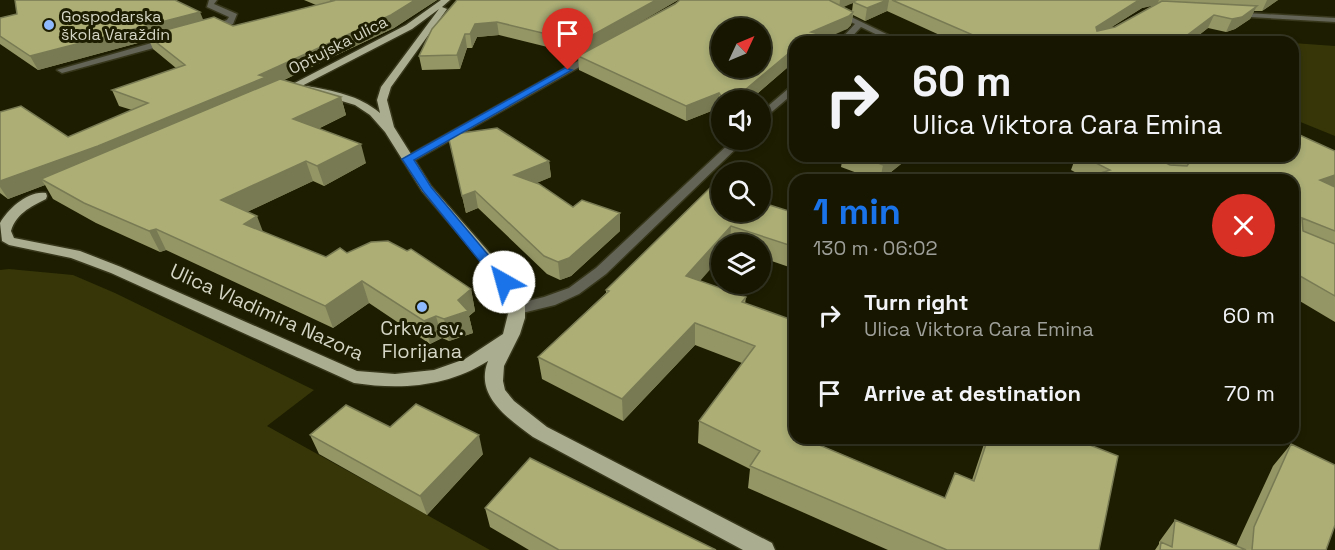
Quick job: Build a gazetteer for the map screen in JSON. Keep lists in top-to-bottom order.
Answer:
{
  "streets": {
    "main road": ["Optujska ulica", "Ulica Vladimira Nazora"]
  },
  "places": ["Gospodarska škola Varaždin", "Crkva sv. Florijana"],
  "north": "top right",
  "page": {
    "turn": ["60 m", "Ulica Viktora Cara Emina"],
    "heading": ["1 min", "130 m · 06:02"],
    "list": [
      {
        "name": "Turn right",
        "note": "Ulica Viktora Cara Emina",
        "value": "60 m"
      },
      {
        "name": "Arrive at destination",
        "value": "70 m"
      }
    ]
  }
}
